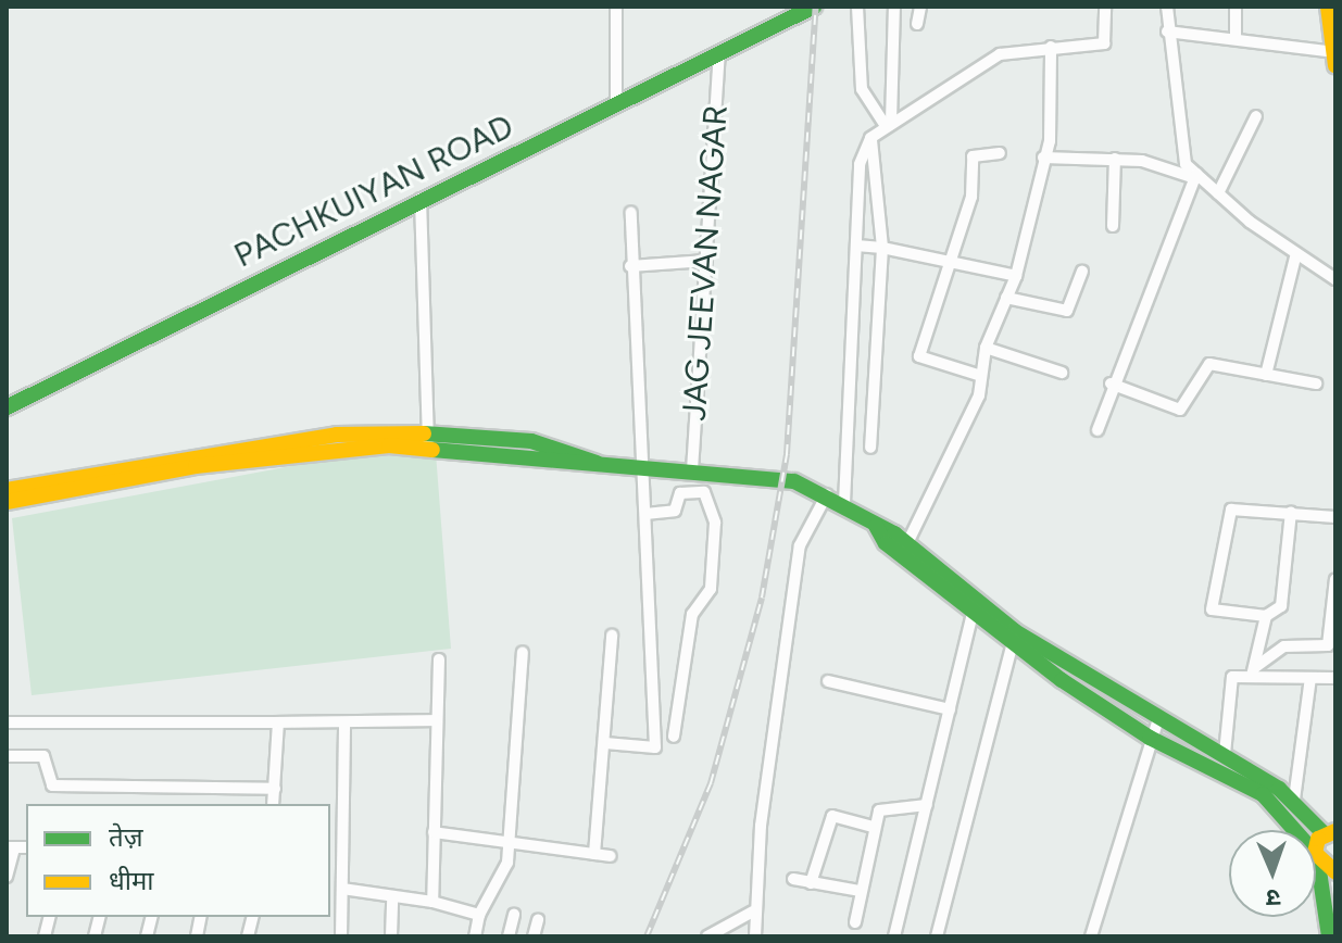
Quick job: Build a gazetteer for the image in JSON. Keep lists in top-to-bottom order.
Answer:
{
  "streets": {
    "main road": ["PACHKUIYAN ROAD"],
    "street": ["JAG JEEVAN NAGAR"]
  },
  "crossings": [
    ["PACHKUIYAN ROAD", "JAG JEEVAN NAGAR"]
  ],
  "legend": ["तेज़", "धीमा"],
  "north": "bottom"
}
